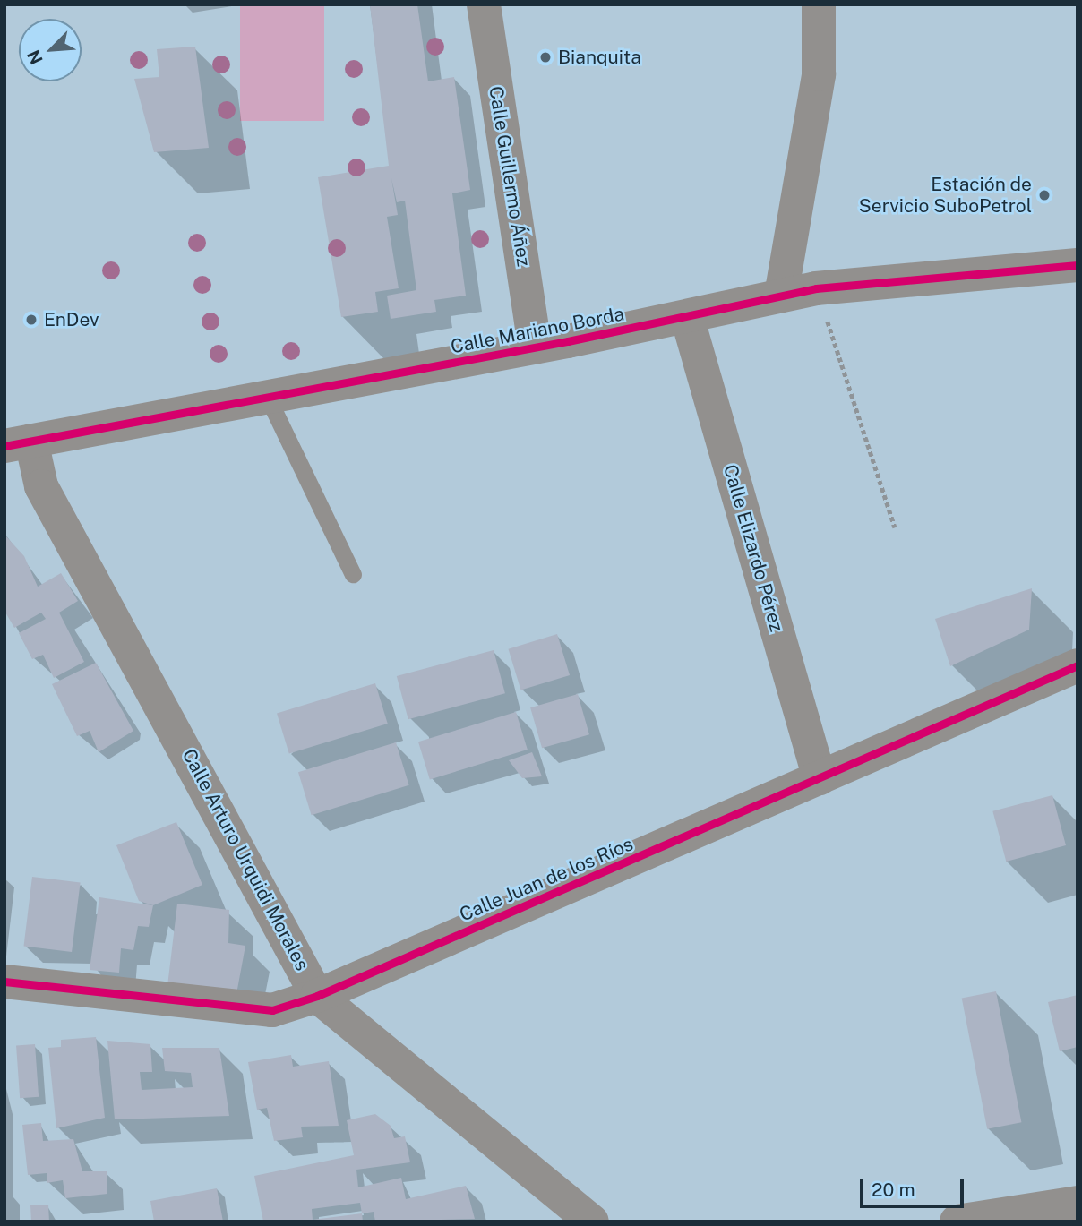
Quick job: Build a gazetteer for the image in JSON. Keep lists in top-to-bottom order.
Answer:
{
  "streets": {
    "street": [
      "Calle Guillermo Áñez",
      "Calle Mariano Borda",
      "Calle Elizardo Pérez",
      "Calle Arturo Urquidi Morales",
      "Calle Juan de los Ríos"
    ]
  },
  "crossings": [
    ["Calle Guillermo Áñez", "Calle Mariano Borda"],
    ["Calle Mariano Borda", "Calle Elizardo Pérez"],
    ["Calle Mariano Borda", "Calle Arturo Urquidi Morales"],
    ["Calle Elizardo Pérez", "Calle Juan de los Ríos"],
    ["Calle Arturo Urquidi Morales", "Calle Juan de los Ríos"]
  ],
  "places": ["Bianquita", "Estación de Servicio SuboPetrol", "EnDev"],
  "scale_bar": "20 m",
  "north": "bottom left"
}
